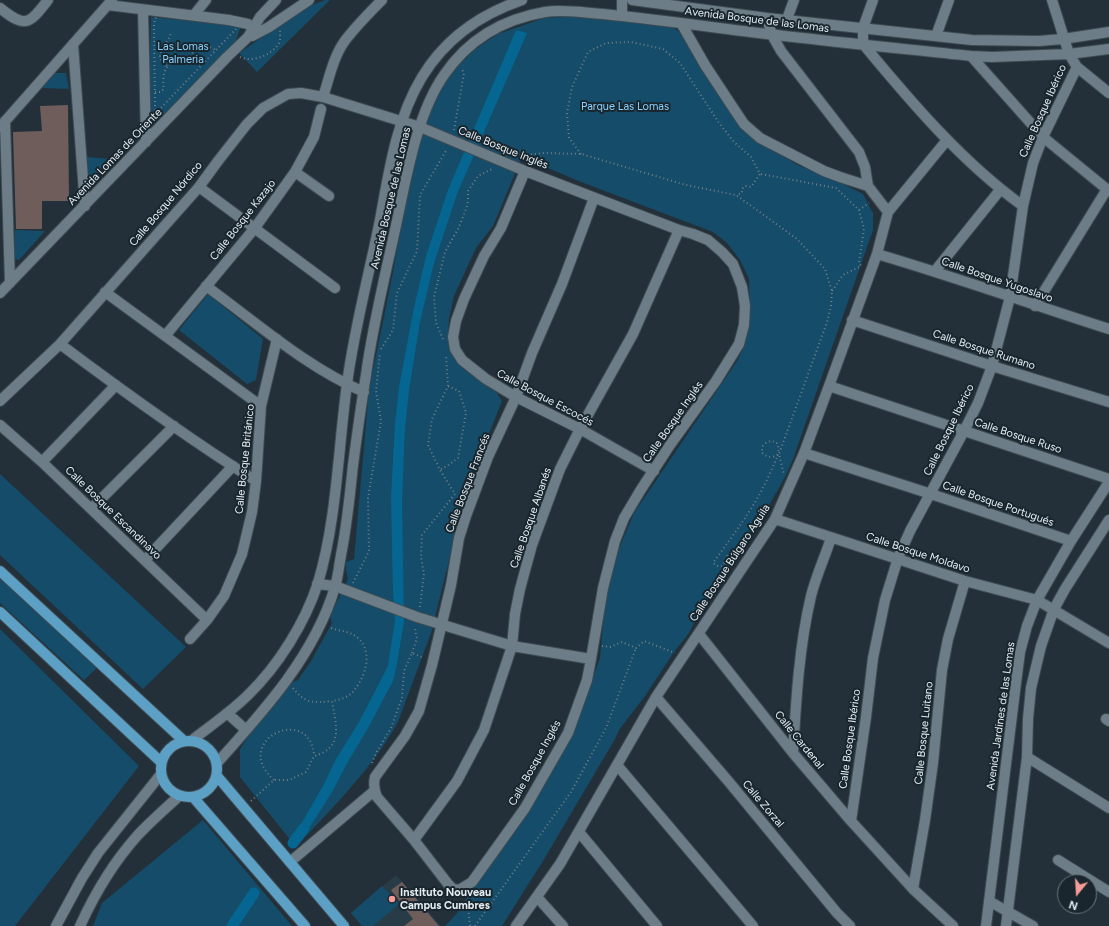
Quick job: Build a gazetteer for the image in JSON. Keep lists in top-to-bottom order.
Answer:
{
  "streets": {
    "street": [
      "Avenida Bosque de las Lomas",
      "Calle Bosque Ibérico",
      "Calle Bosque Inglés",
      "Avenida Lomas de Oriente",
      "Calle Bosque Nórdico",
      "Calle Bosque Kazajo",
      "Calle Bosque Yugoslavo",
      "Calle Bosque Rumano",
      "Calle Bosque Escocés",
      "Calle Bosque Ruso",
      "Calle Bosque Británico",
      "Calle Bosque Francés",
      "Calle Bosque Portugués",
      "Calle Bosque Escandinavo",
      "Calle Bosque Albanés",
      "Calle Bosque Moldavo",
      "Calle Bosque Búlgaro Aguila",
      "Avenida Jardines de las Lomas",
      "Calle Bosque Luitano",
      "Calle Cardenal",
      "Calle Zorzal"
    ]
  },
  "crossings": [
    ["Avenida Bosque de las Lomas", "Calle Bosque Ibérico"],
    ["Avenida Bosque de las Lomas", "Calle Bosque Inglés"],
    ["Avenida Bosque de las Lomas", "Calle Bosque Nórdico"],
    ["Calle Bosque Ibérico", "Calle Bosque Yugoslavo"],
    ["Calle Bosque Ibérico", "Calle Bosque Rumano"],
    ["Calle Bosque Ibérico", "Calle Bosque Ruso"],
    ["Calle Bosque Ibérico", "Calle Bosque Portugués"],
    ["Calle Bosque Ibérico", "Calle Bosque Moldavo"],
    ["Calle Bosque Ibérico", "Calle Cardenal"],
    ["Calle Bosque Inglés", "Calle Bosque Nórdico"],
    ["Calle Bosque Inglés", "Calle Bosque Escocés"],
    ["Calle Bosque Inglés", "Calle Bosque Francés"],
    ["Calle Bosque Inglés", "Calle Bosque Albanés"],
    ["Calle Bosque Yugoslavo", "Calle Bosque Búlgaro Aguila"],
    ["Calle Bosque Rumano", "Calle Bosque Búlgaro Aguila"],
    ["Calle Bosque Escocés", "Calle Bosque Francés"],
    ["Calle Bosque Escocés", "Calle Bosque Albanés"],
    ["Calle Bosque Ruso", "Calle Bosque Búlgaro Aguila"],
    ["Calle Bosque Británico", "Calle Bosque Escandinavo"],
    ["Calle Bosque Portugués", "Calle Bosque Búlgaro Aguila"],
    ["Calle Bosque Portugués", "Avenida Jardines de las Lomas"],
    ["Calle Bosque Moldavo", "Calle Bosque Búlgaro Aguila"],
    ["Calle Bosque Moldavo", "Avenida Jardines de las Lomas"],
    ["Calle Bosque Moldavo", "Calle Bosque Luitano"],
    ["Calle Bosque Búlgaro Aguila", "Calle Cardenal"],
    ["Calle Bosque Búlgaro Aguila", "Calle Zorzal"],
    ["Calle Bosque Luitano", "Calle Cardenal"]
  ],
  "parks": ["Las Lomas Palmeria", "Parque Las Lomas"],
  "places": ["Instituto Nouveau Campus Cumbres"],
  "north": "bottom"
}
